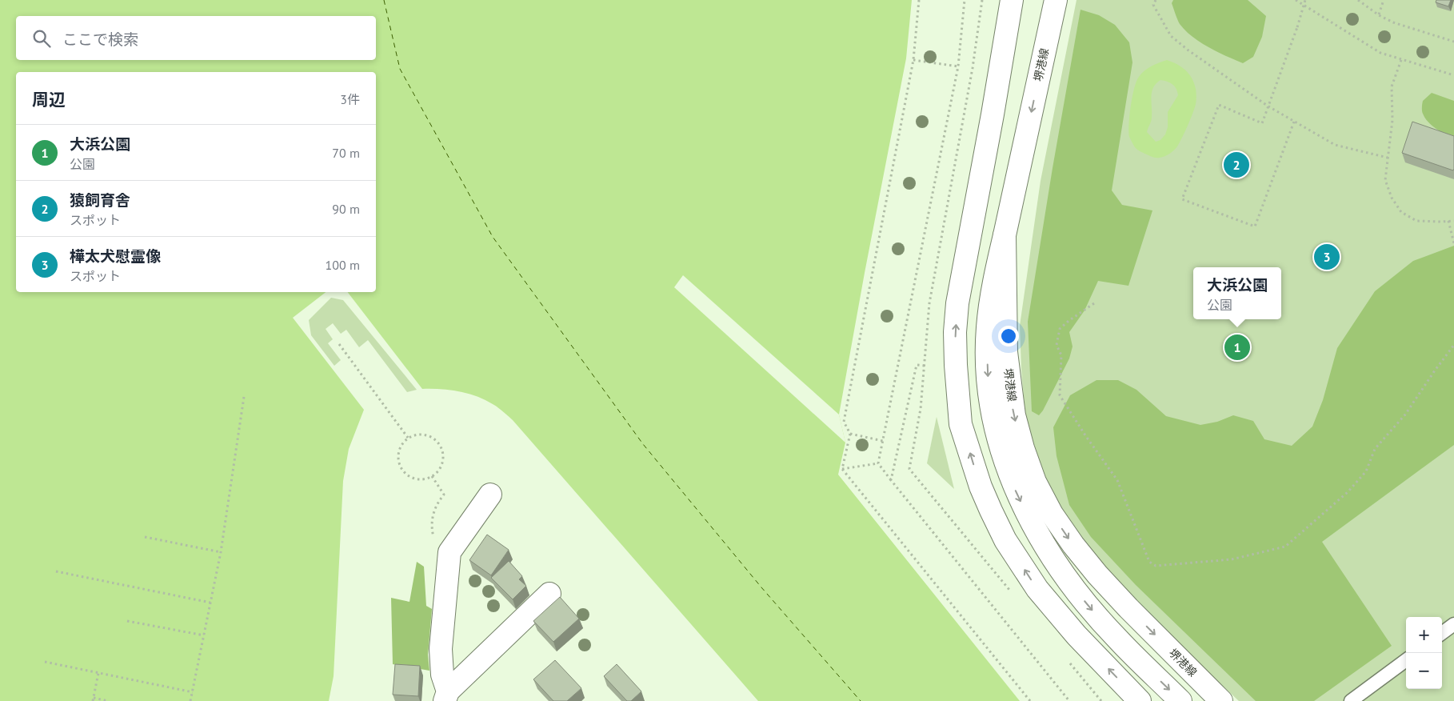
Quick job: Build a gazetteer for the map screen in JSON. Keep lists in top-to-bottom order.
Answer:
{
  "streets": {
    "main road": ["堺港線"]
  },
  "page": {
    "search": "ここで検索",
    "heading": ["周辺", "3件"],
    "list": [
      {
        "mark": "1",
        "name": "大浜公園",
        "note": "公園",
        "value": "70 m"
      },
      {
        "mark": "2",
        "name": "猿飼育舎",
        "note": "スポット",
        "value": "90 m"
      },
      {
        "mark": "3",
        "name": "樺太犬慰霊像",
        "note": "スポット",
        "value": "100 m"
      }
    ],
    "pins": ["2", "3", "1"],
    "popup": ["大浜公園", "公園"],
    "map_buttons": ["+", "−"]
  }
}
